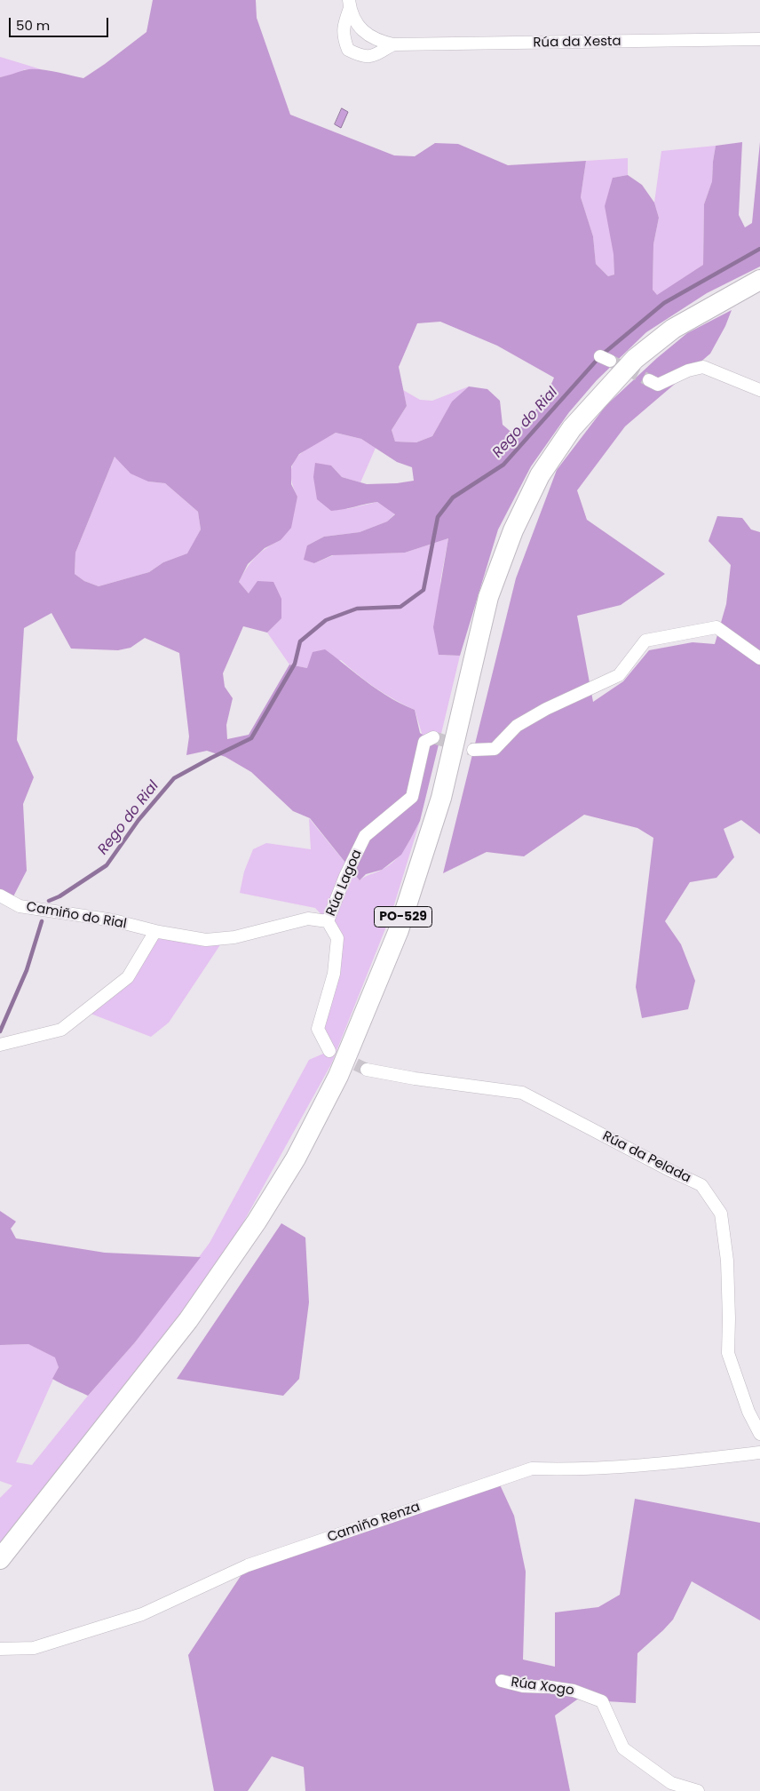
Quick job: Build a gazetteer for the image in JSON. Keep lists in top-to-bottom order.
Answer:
{
  "streets": {
    "main road": ["PO-529"],
    "street": [
      "Rúa da Xesta",
      "Rúa Lagoa",
      "Camiño do Rial",
      "Rúa da Pelada",
      "Camiño Renza",
      "Rúa Xogo"
    ]
  },
  "crossings": [
    ["Rúa Lagoa", "Camiño do Rial"]
  ],
  "water": ["Rego do Rial"],
  "scale_bar": "50 m"
}
